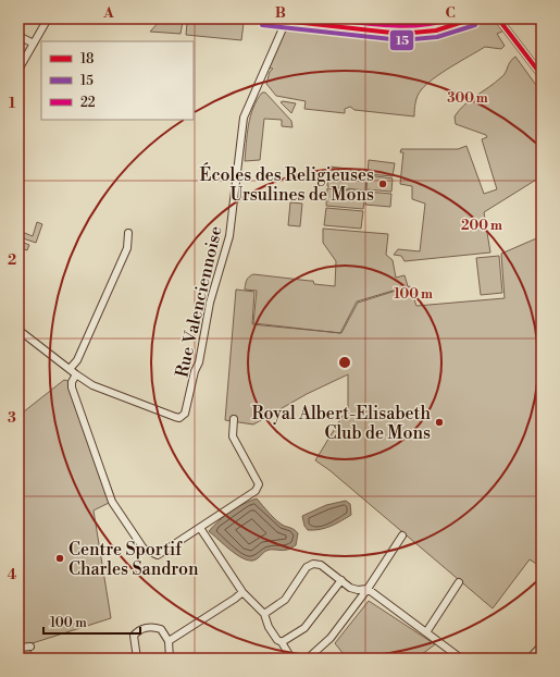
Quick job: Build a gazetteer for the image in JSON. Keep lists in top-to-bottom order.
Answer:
{
  "streets": {
    "street": ["Rue Valenciennoise"]
  },
  "places": ["Écoles des Religieuses Ursulines de Mons", "Royal Albert-Elisabeth Club de Mons", "Centre Sportif Charles Sandron"],
  "lines": ["transit line 18", "transit line 22", "transit line 15"],
  "legend": ["18", "15", "22"],
  "scale_bar": "100 m",
  "grid": {
    "columns": ["A", "B", "C"],
    "rows": [
      "1",
      "2",
      "3",
      "4"
    ]
  },
  "rings": ["300 m", "200 m", "100 m"]
}
